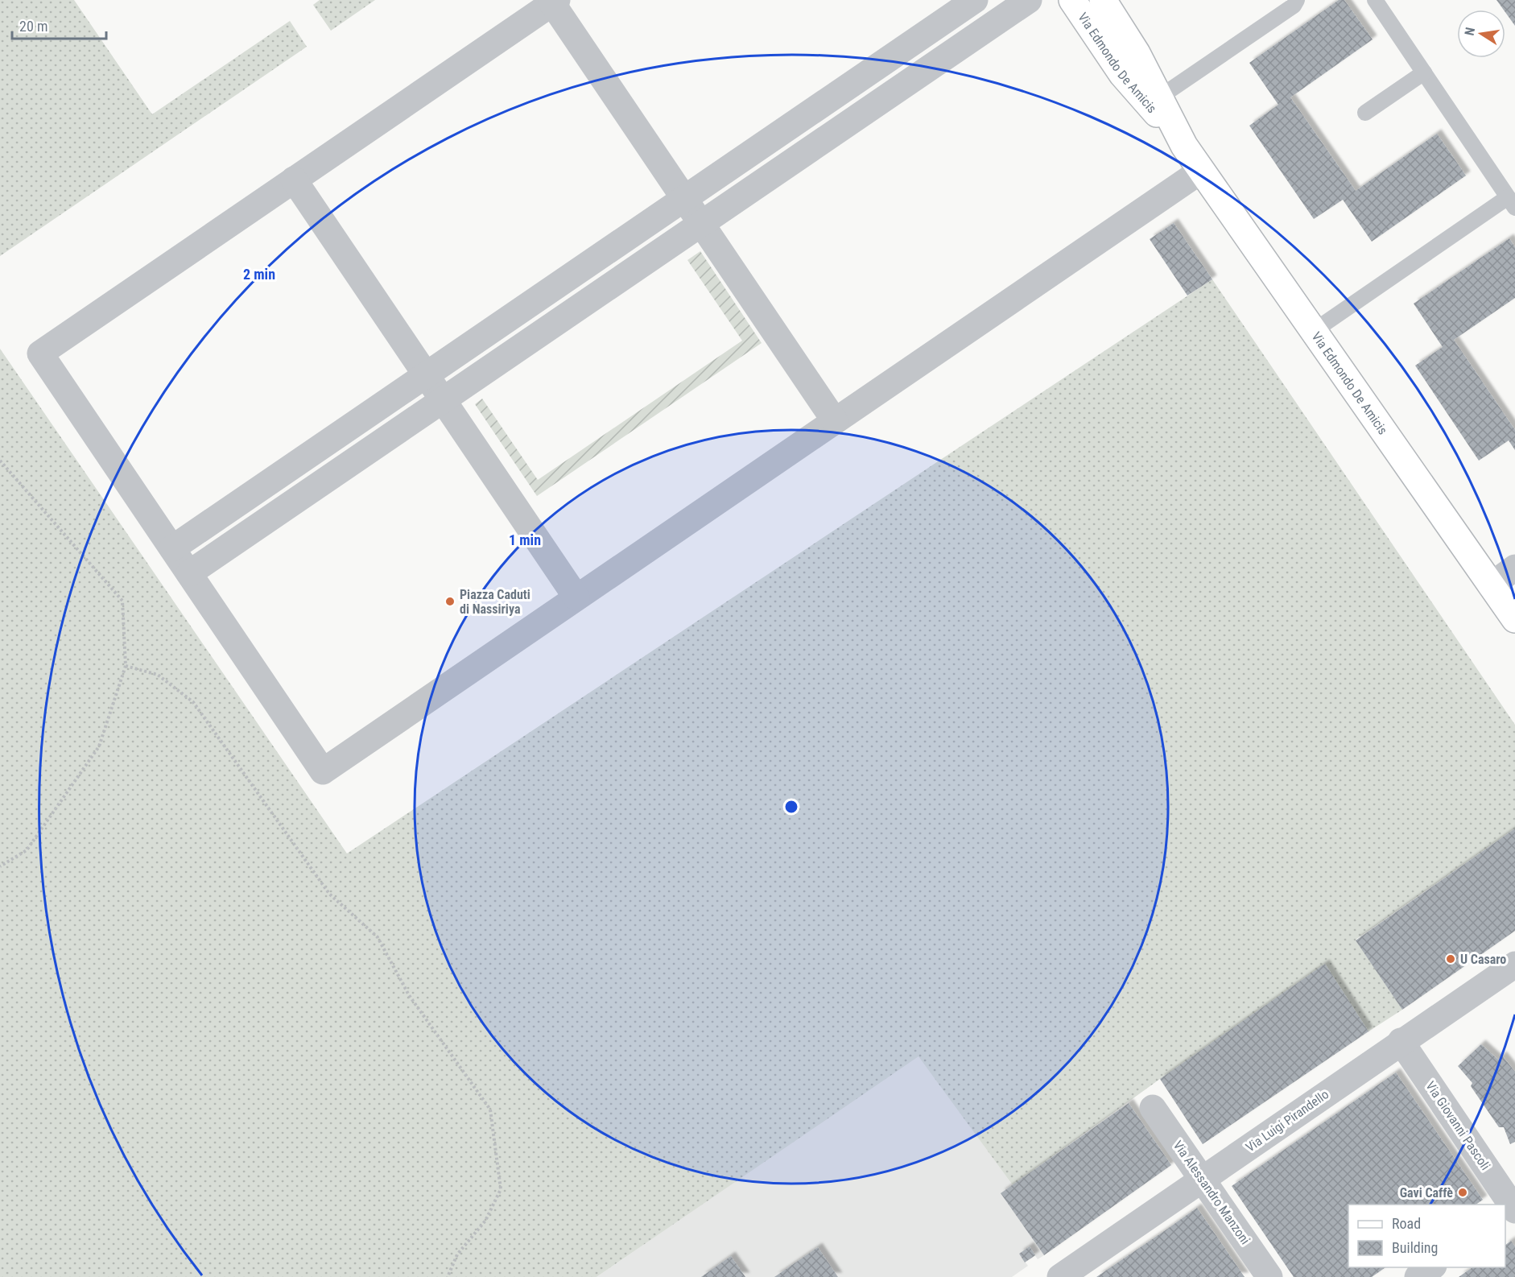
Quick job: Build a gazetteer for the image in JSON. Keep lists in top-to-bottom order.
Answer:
{
  "streets": {
    "main road": ["Via Edmondo De Amicis"],
    "street": ["Via Luigi Pirandello", "Via Giovanni Pascoli", "Via Alessandro Manzoni"]
  },
  "crossings": [
    ["Via Luigi Pirandello", "Via Giovanni Pascoli"],
    ["Via Luigi Pirandello", "Via Alessandro Manzoni"]
  ],
  "places": ["Piazza Caduti di Nassiriya", "U Casaro", "Gavi Caffè"],
  "legend": ["Road", "Building"],
  "scale_bar": "20 m",
  "north": "left",
  "rings": ["2 min", "1 min"]
}
